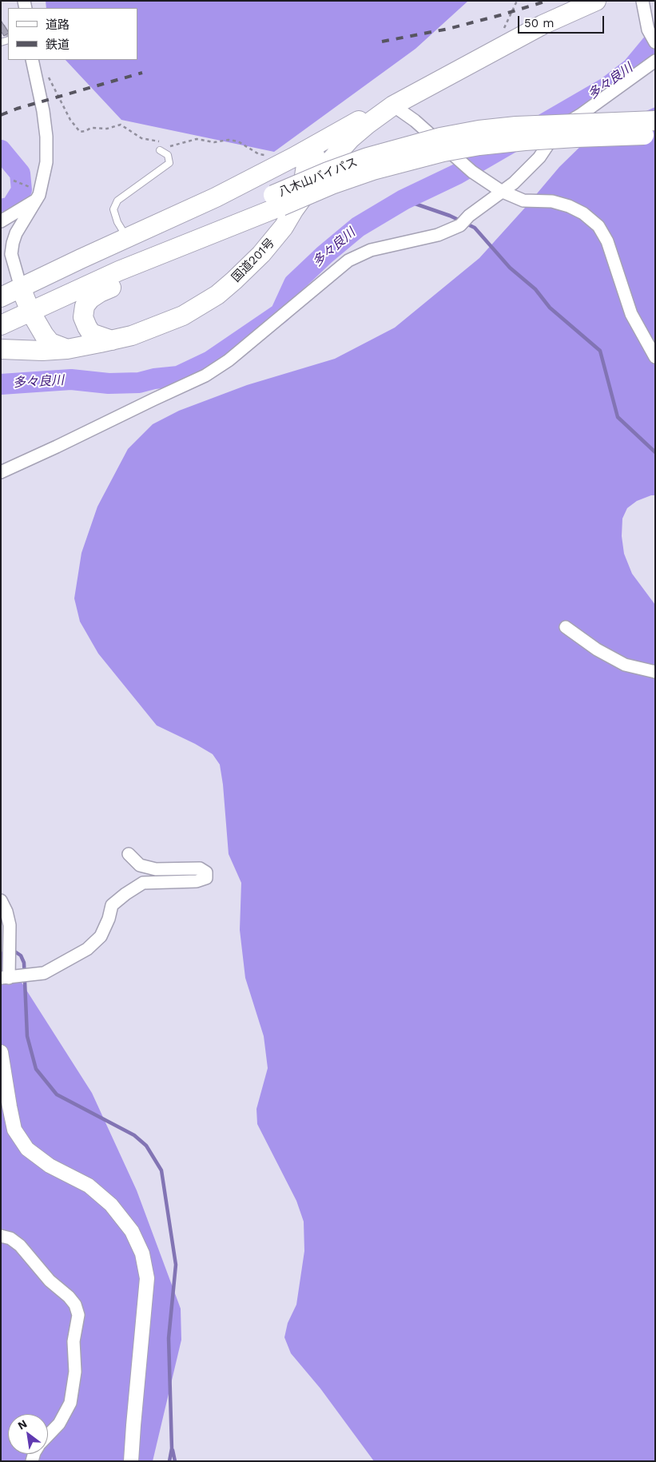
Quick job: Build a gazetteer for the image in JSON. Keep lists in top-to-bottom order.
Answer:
{
  "streets": {
    "highway": ["八木山バイパス", "国道201号"]
  },
  "crossings": [
    ["八木山バイパス", "国道201号"]
  ],
  "water": ["多々良川"],
  "legend": ["道路", "鉄道"],
  "scale_bar": "50 m",
  "north": "top left"
}
